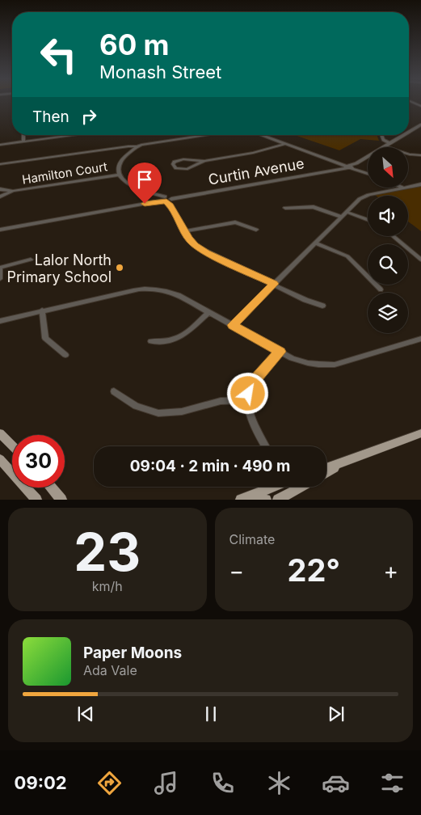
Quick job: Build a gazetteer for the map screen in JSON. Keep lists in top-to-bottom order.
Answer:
{
  "streets": {
    "street": ["Curtin Avenue", "Hamilton Court"]
  },
  "places": ["Lalor North Primary School"],
  "north": "bottom right",
  "page": {
    "turn": ["60 m", "Monash Street"],
    "then": "Then",
    "limit": "30",
    "trip": "09:04 · 2 min · 490 m",
    "tile": [
      ["23", "km/h"],
      "Climate"
    ],
    "heat": ["−", "22°", "+"],
    "song": ["Paper Moons", "Ada Vale"],
    "tabs": "09:02"
  }
}
